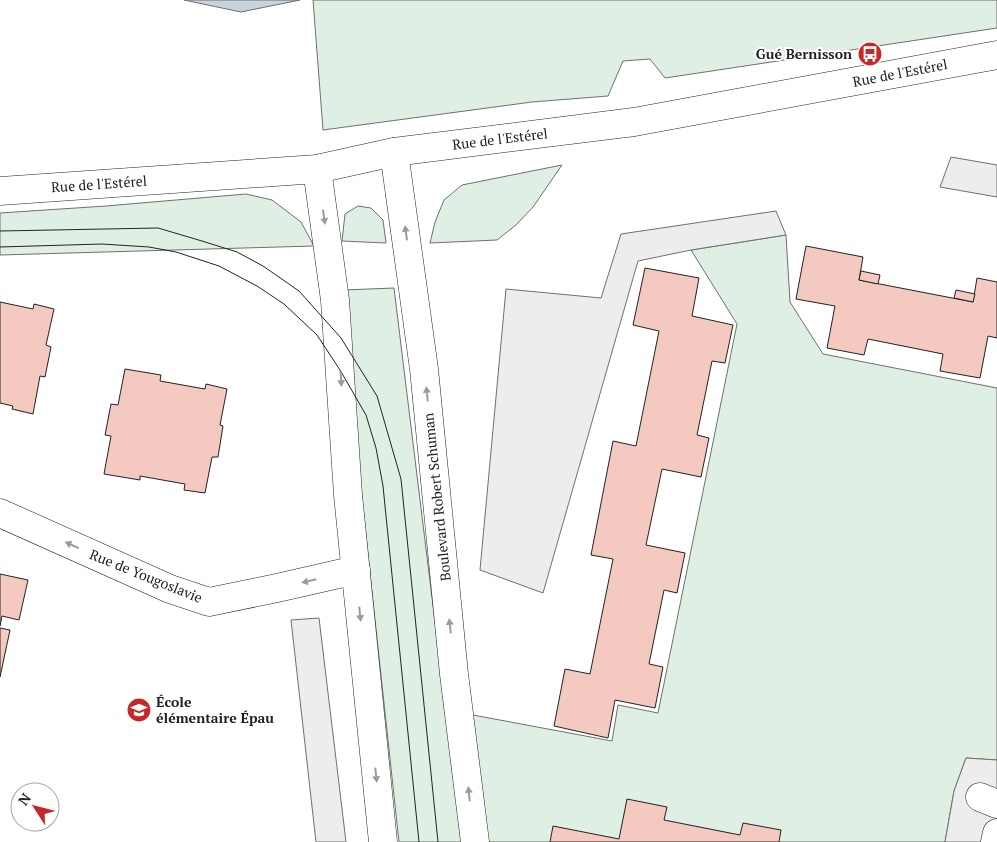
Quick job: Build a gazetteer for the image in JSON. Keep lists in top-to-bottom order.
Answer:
{
  "streets": {
    "street": ["Rue de l'Estérel", "Boulevard Robert Schuman", "Rue de Yougoslavie"]
  },
  "crossings": [
    ["Rue de l'Estérel", "Boulevard Robert Schuman"]
  ],
  "one_way": ["Rue de Yougoslavie"],
  "places": {
    "bus stop": ["Gué Bernisson"],
    "school or university": ["École élémentaire Épau"]
  },
  "north": "top left"
}
